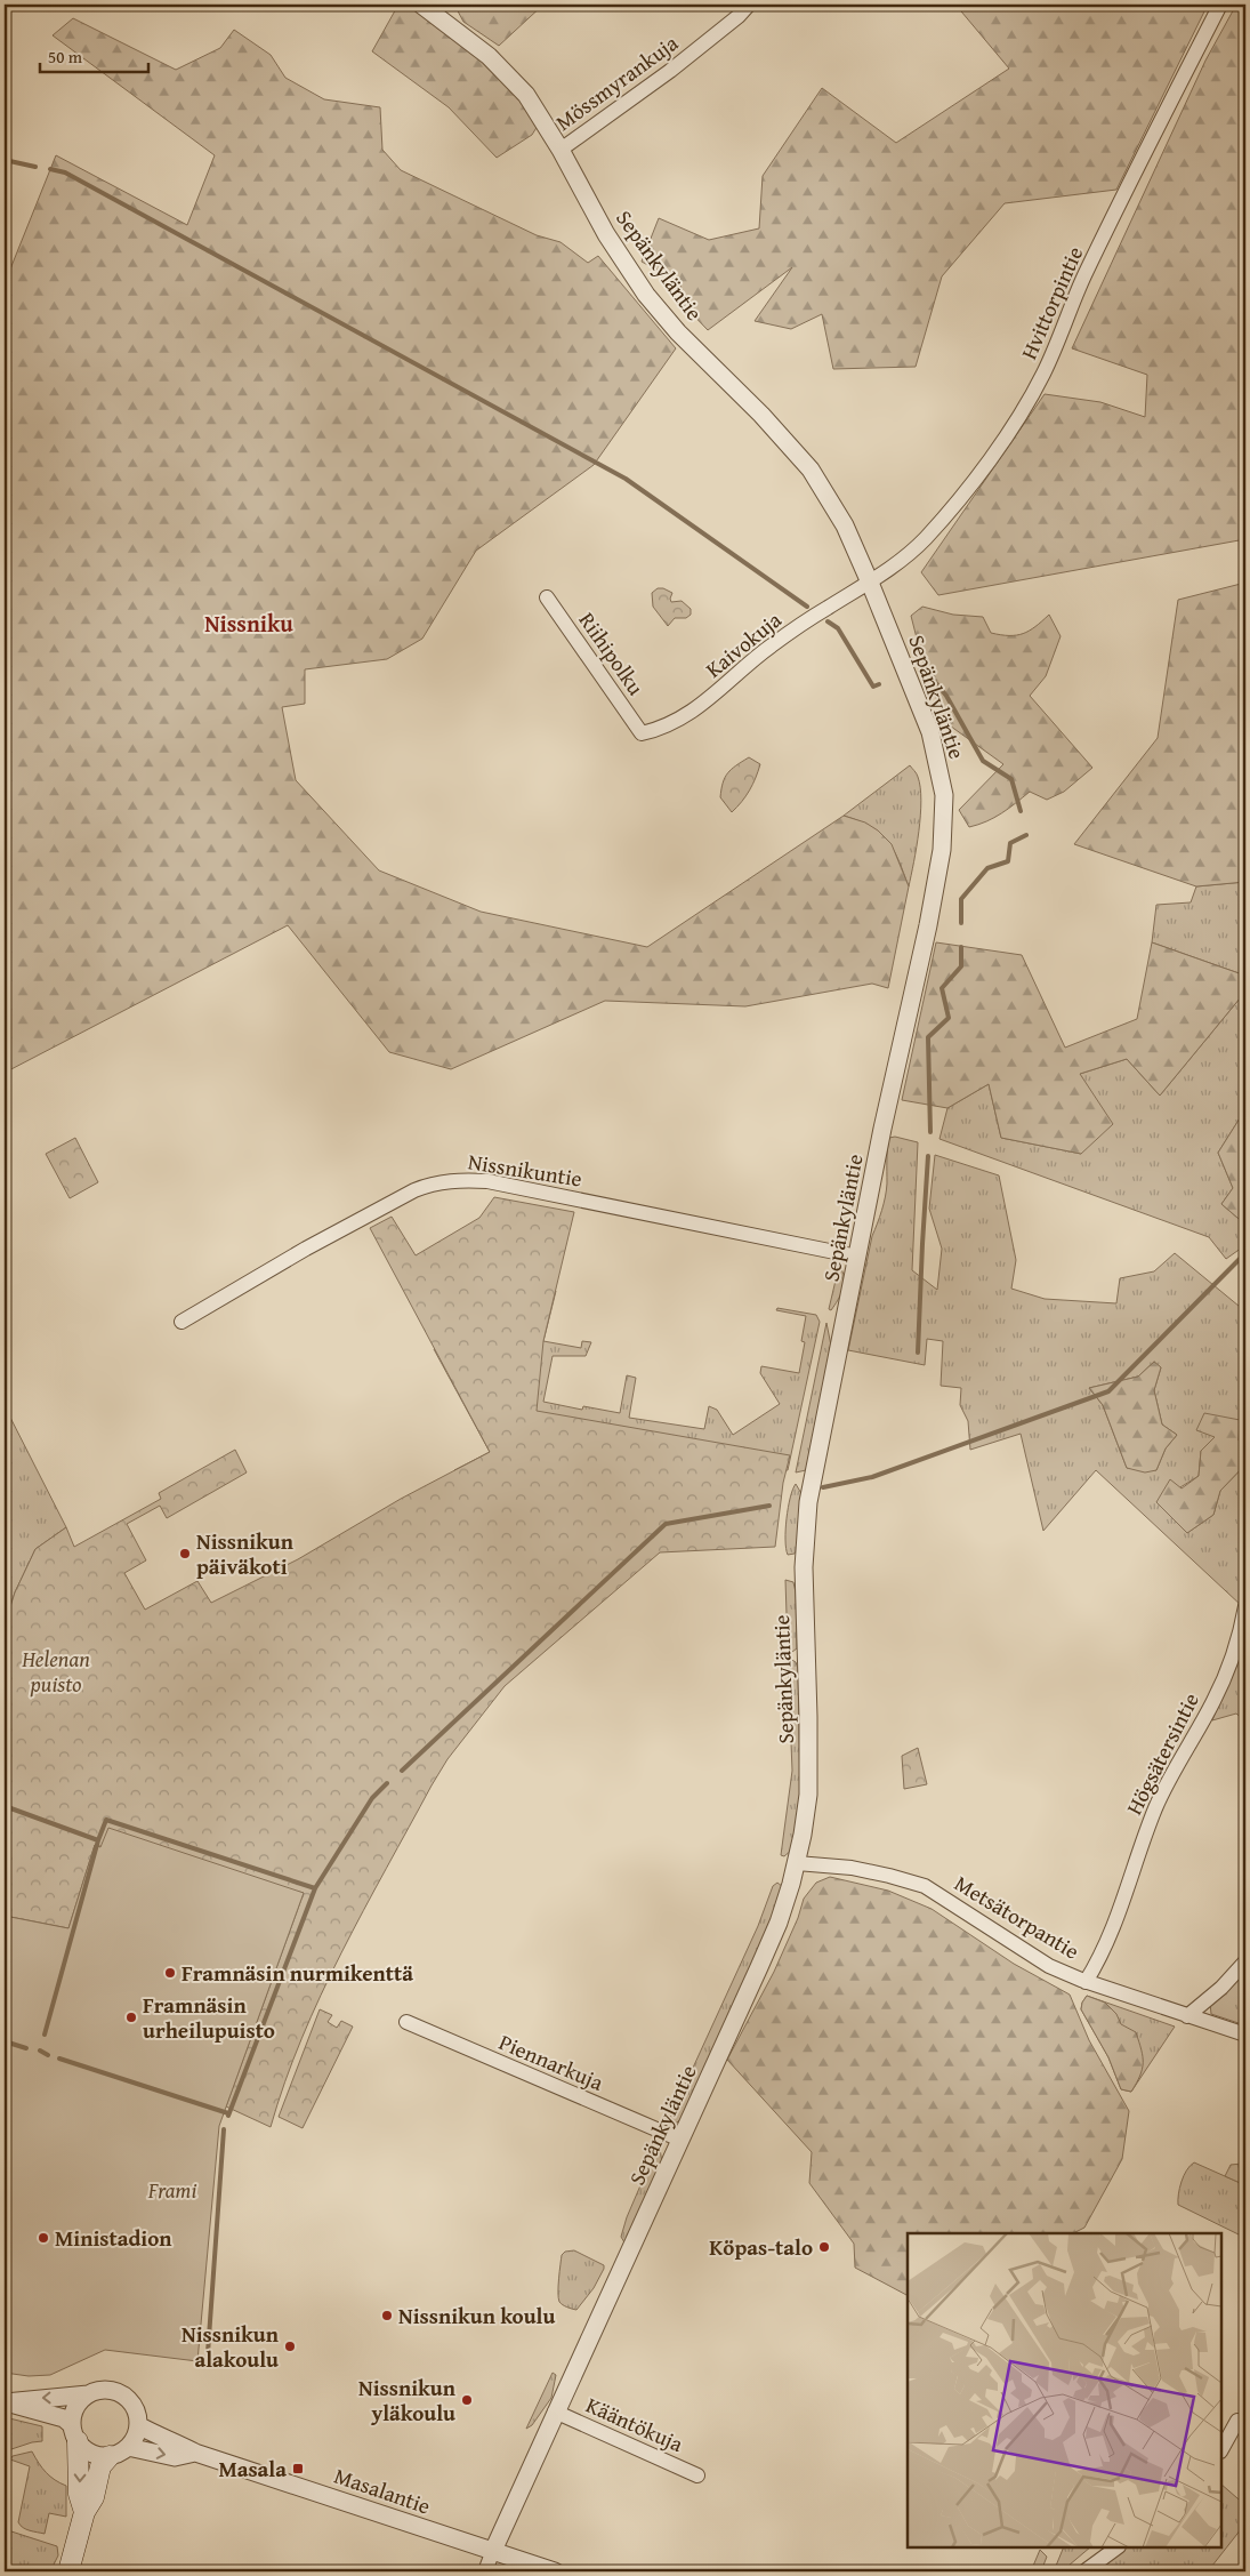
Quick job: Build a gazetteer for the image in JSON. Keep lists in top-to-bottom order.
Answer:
{
  "streets": {
    "street": [
      "Mössmyrankuja",
      "Sepänkyläntie",
      "Hvittorpintie",
      "Kaivokuja",
      "Riihipolku",
      "Nissnikuntie",
      "Högsätersintie",
      "Metsätorpantie",
      "Piennarkuja",
      "Kääntökuja",
      "Masalantie"
    ]
  },
  "crossings": [
    ["Mössmyrankuja", "Sepänkyläntie"],
    ["Sepänkyläntie", "Hvittorpintie"],
    ["Sepänkyläntie", "Kaivokuja"],
    ["Sepänkyläntie", "Nissnikuntie"],
    ["Sepänkyläntie", "Metsätorpantie"],
    ["Sepänkyläntie", "Piennarkuja"],
    ["Sepänkyläntie", "Kääntökuja"],
    ["Sepänkyläntie", "Masalantie"],
    ["Hvittorpintie", "Kaivokuja"],
    ["Kaivokuja", "Riihipolku"],
    ["Högsätersintie", "Metsätorpantie"]
  ],
  "districts": ["Nissniku"],
  "parks": ["Helenan puisto", "Frami"],
  "places": {
    "other": [
      "Nissnikun päiväkoti",
      "Framnäsin nurmikenttä",
      "Framnäsin urheilupuisto",
      "Ministadion",
      "Köpas-talo",
      "Nissnikun koulu",
      "Nissnikun alakoulu",
      "Nissnikun yläkoulu"
    ],
    "transit": ["Masala"]
  },
  "scale_bar": "50 m"
}
